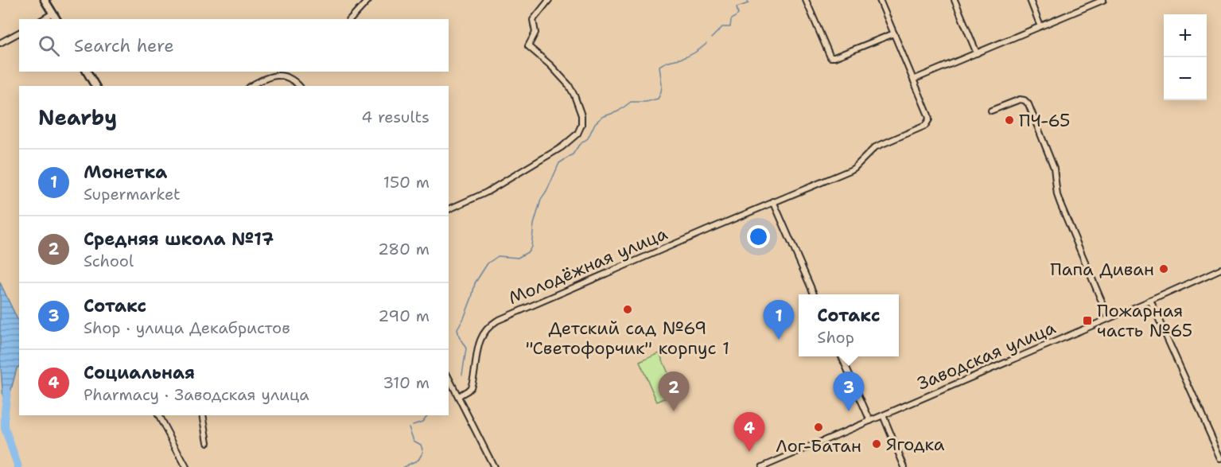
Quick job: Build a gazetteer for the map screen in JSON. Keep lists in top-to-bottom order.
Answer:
{
  "streets": {
    "street": ["Молодёжная улица", "Заводская улица"]
  },
  "places": {
    "other": [
      "ПЧ-65",
      "Папа Диван",
      "Детский сад №69 \"Светофорчик\" корпус 1",
      "Лог-Батан",
      "Ягодка"
    ],
    "transit": ["Пожарная часть №65"]
  },
  "page": {
    "map_buttons": ["+", "−"],
    "search": "Search here",
    "heading": ["Nearby", "4 results"],
    "list": [
      {
        "mark": "1",
        "name": "Монетка",
        "note": "Supermarket",
        "value": "150 m"
      },
      {
        "mark": "2",
        "name": "Средняя школа №17",
        "note": "School",
        "value": "280 m"
      },
      {
        "mark": "3",
        "name": "Сотакс",
        "note": "Shop · улица Декабристов",
        "value": "290 m"
      },
      {
        "mark": "4",
        "name": "Социальная",
        "note": "Pharmacy · Заводская улица",
        "value": "310 m"
      }
    ],
    "popup": ["Сотакс", "Shop"],
    "pins": [
      "1",
      "2",
      "3",
      "4"
    ]
  }
}
